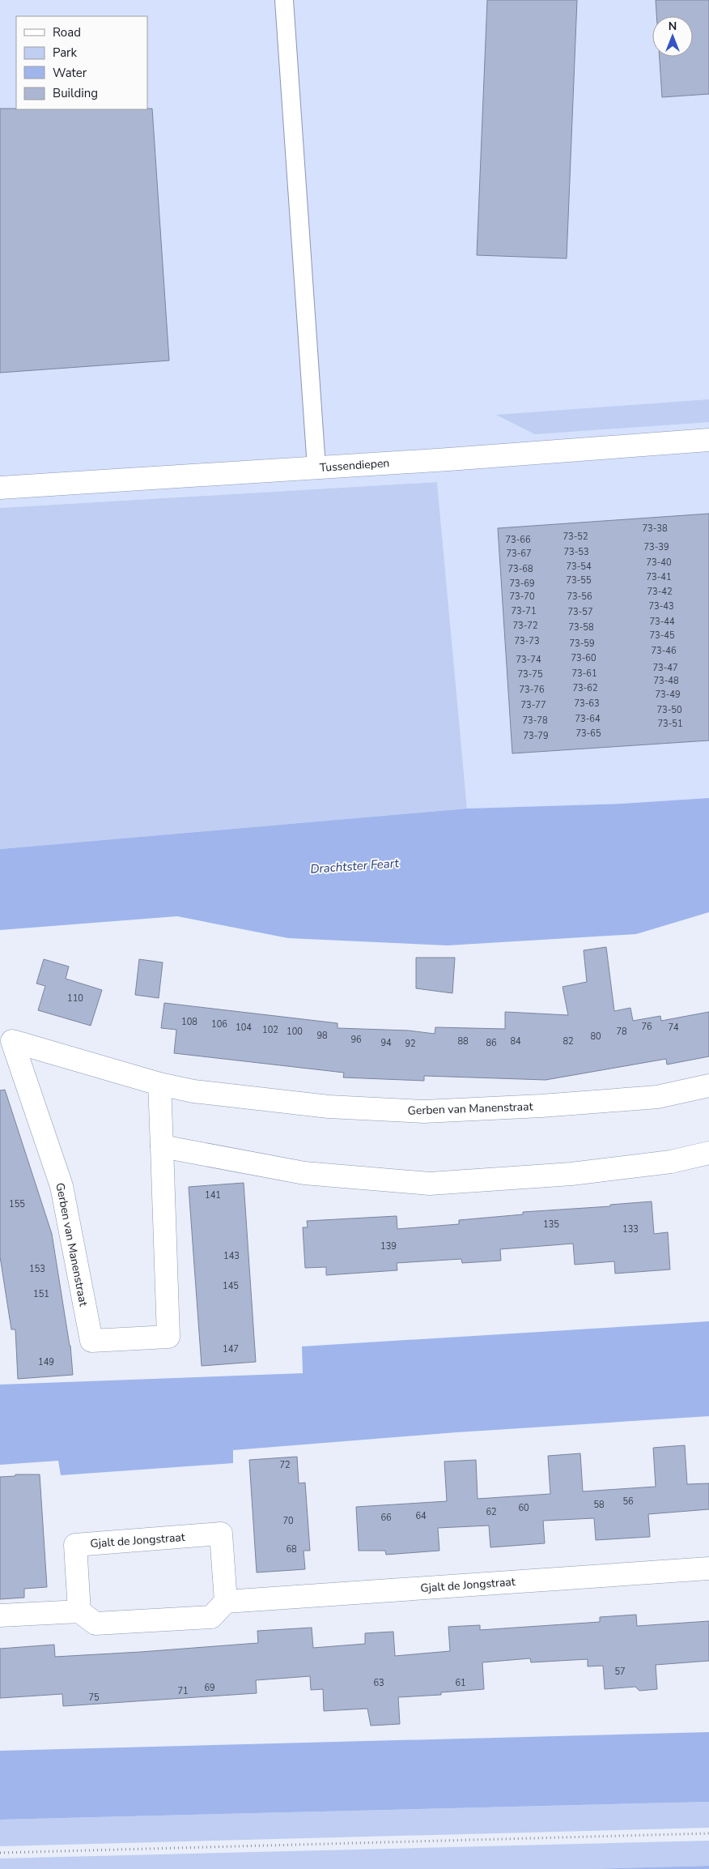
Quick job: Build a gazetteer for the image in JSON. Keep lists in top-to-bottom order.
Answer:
{
  "streets": {
    "street": ["Tussendiepen", "Gerben van Manenstraat", "Gjalt de Jongstraat"]
  },
  "water": ["Drachtster Feart"],
  "house_numbers": [
    "73-38",
    "73-52",
    "73-66",
    "73-39",
    "73-53",
    "73-67",
    "73-40",
    "73-54",
    "73-68",
    "73-41",
    "73-55",
    "73-69",
    "73-42",
    "73-70",
    "73-56",
    "73-43",
    "73-71",
    "73-57",
    "73-44",
    "73-72",
    "73-58",
    "73-45",
    "73-73",
    "73-59",
    "73-46",
    "73-60",
    "73-74",
    "73-47",
    "73-61",
    "73-75",
    "73-48",
    "73-62",
    "73-76",
    "73-49",
    "73-63",
    "73-77",
    "73-50",
    "73-64",
    "73-78",
    "73-51",
    "73-65",
    "73-79",
    "110",
    "108",
    "106",
    "76",
    "104",
    "74",
    "102",
    "100",
    "78",
    "98",
    "80",
    "96",
    "88",
    "84",
    "82",
    "94",
    "86",
    "92",
    "141",
    "155",
    "135",
    "133",
    "139",
    "143",
    "153",
    "145",
    "151",
    "147",
    "149",
    "72",
    "56",
    "58",
    "60",
    "62",
    "64",
    "66",
    "70",
    "68",
    "57",
    "63",
    "61",
    "69",
    "71",
    "75"
  ],
  "legend": [
    "Road",
    "Park",
    "Water",
    "Building"
  ],
  "north": "top"
}
